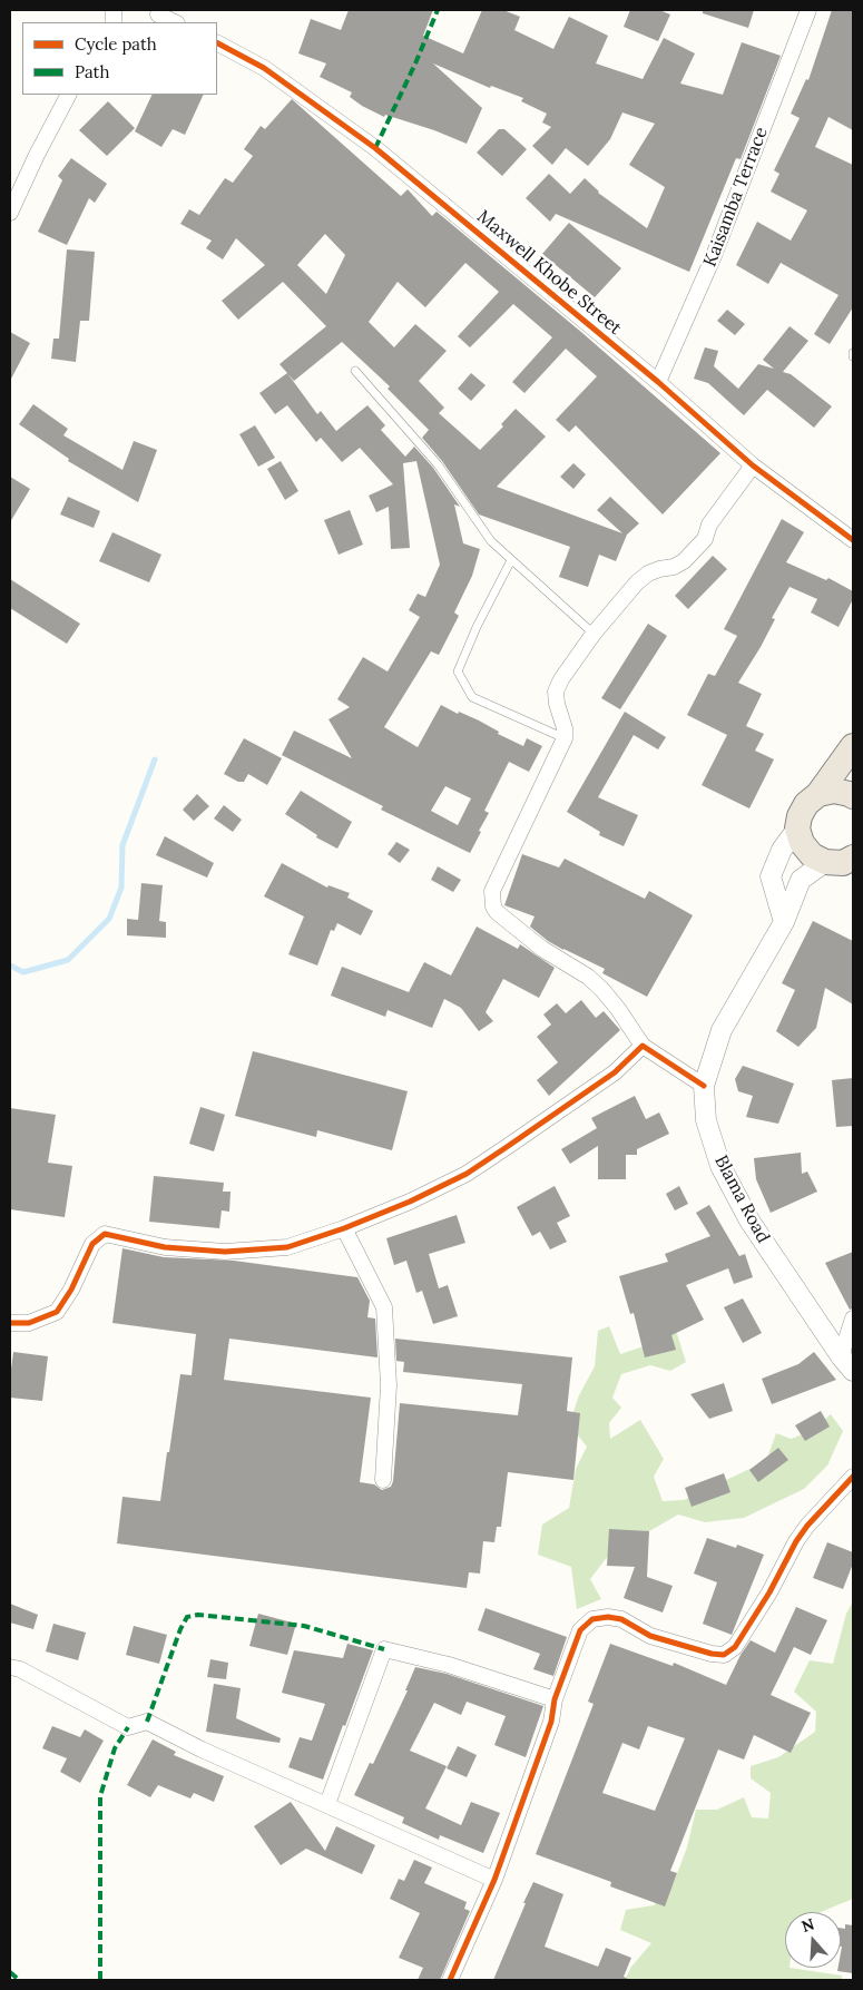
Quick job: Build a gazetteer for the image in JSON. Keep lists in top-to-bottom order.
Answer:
{
  "streets": {
    "street": ["Kaisamba Terrace", "Maxwell Khobe Street", "Blama Road"]
  },
  "crossings": [
    ["Kaisamba Terrace", "Maxwell Khobe Street"]
  ],
  "legend": ["Cycle path", "Path"],
  "north": "top"
}
